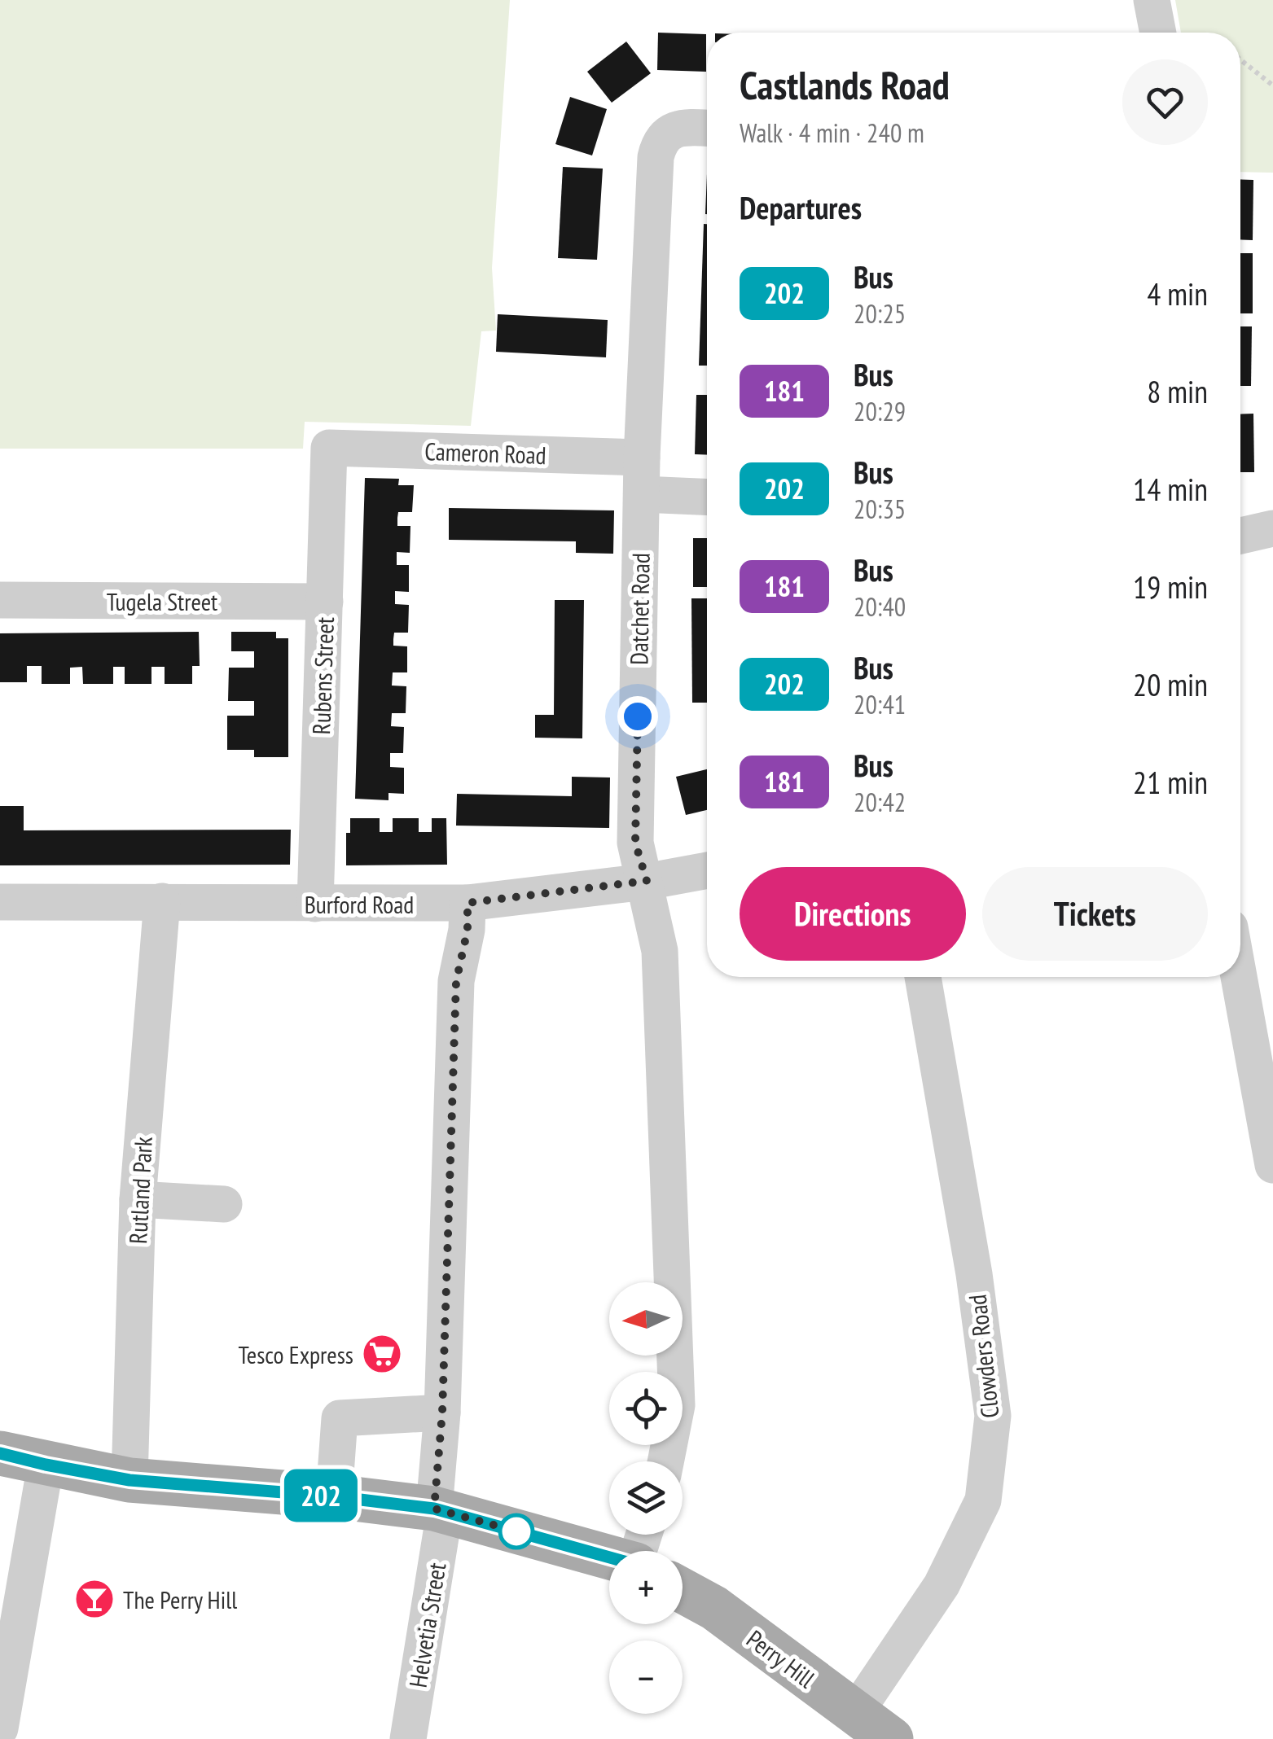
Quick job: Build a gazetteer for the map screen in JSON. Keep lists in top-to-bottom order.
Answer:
{
  "streets": {
    "main road": ["Perry Hill"],
    "street": [
      "Cameron Road",
      "Tugela Street",
      "Datchet Road",
      "Rubens Street",
      "Burford Road",
      "Rutland Park",
      "Clowders Road",
      "Helvetia Street"
    ]
  },
  "crossings": [
    ["Cameron Road", "Datchet Road"],
    ["Cameron Road", "Rubens Street"],
    ["Tugela Street", "Rubens Street"],
    ["Datchet Road", "Burford Road"],
    ["Rubens Street", "Burford Road"],
    ["Burford Road", "Rutland Park"],
    ["Burford Road", "Helvetia Street"],
    ["Clowders Road", "Perry Hill"]
  ],
  "places": {
    "supermarket": ["Tesco Express"],
    "bar": ["The Perry Hill"]
  },
  "lines": ["bus line 202"],
  "north": "left",
  "page": {
    "on_map": "202",
    "heading": [
      ["Castlands Road", "Walk · 4 min · 240 m"],
      "Departures"
    ],
    "list": [
      {
        "mark": "202",
        "name": "Bus",
        "note": "20:25",
        "value": "4 min"
      },
      {
        "mark": "181",
        "name": "Bus",
        "note": "20:29",
        "value": "8 min"
      },
      {
        "mark": "202",
        "name": "Bus",
        "note": "20:35",
        "value": "14 min"
      },
      {
        "mark": "181",
        "name": "Bus",
        "note": "20:40",
        "value": "19 min"
      },
      {
        "mark": "202",
        "name": "Bus",
        "note": "20:41",
        "value": "20 min"
      },
      {
        "mark": "181",
        "name": "Bus",
        "note": "20:42",
        "value": "21 min"
      }
    ],
    "buttons": ["Directions", "Tickets"],
    "map_buttons": ["+", "−"]
  }
}
